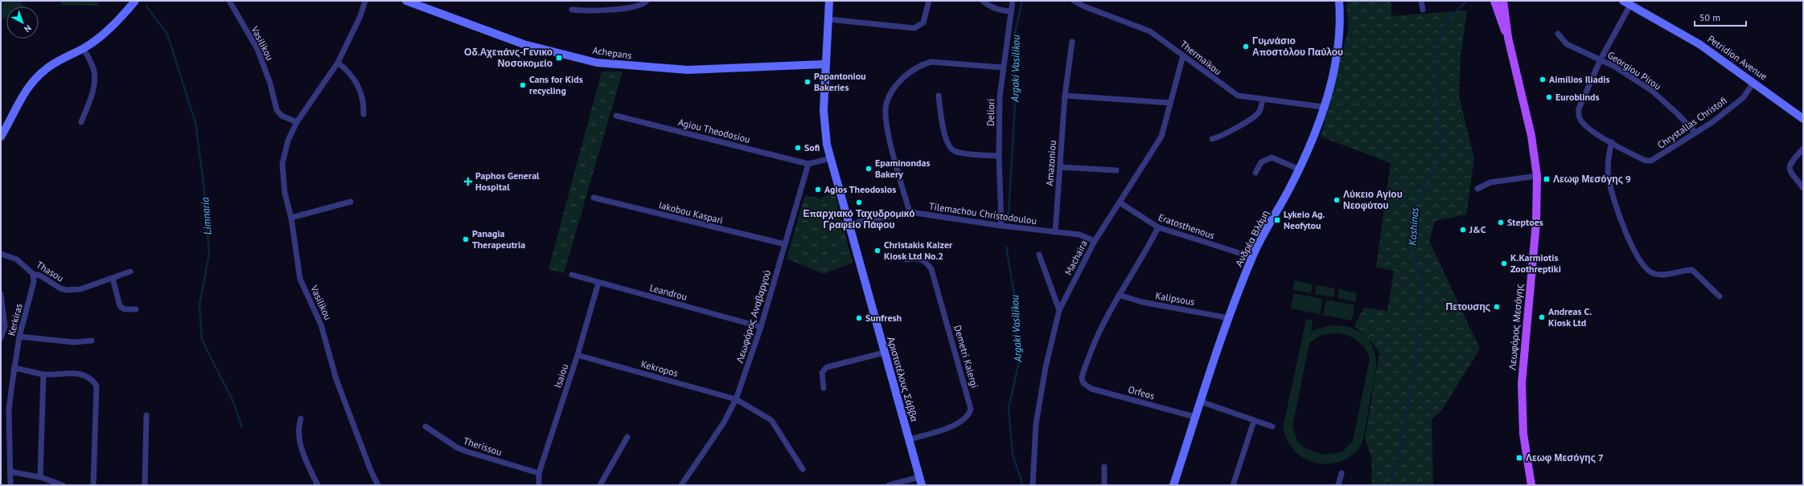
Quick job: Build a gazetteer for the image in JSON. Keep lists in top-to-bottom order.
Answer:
{
  "streets": {
    "main road": ["Λεωφόρος Μεσόγης"],
    "street": [
      "Vasilikou",
      "Achepans",
      "Thermaikou",
      "Petridion Avenue",
      "Georgiou Pirou",
      "Deliori",
      "Chrystallas Christofi",
      "Agiou Theodosiou",
      "Amazoniou",
      "Iakobou Kaspari",
      "Tilemachou Christodoulou",
      "Eratosthenous",
      "Ανδρέα Βλάμη",
      "Machaira",
      "Thasou",
      "Leandrou",
      "Kalipsous",
      "Λεωφόρος Αναβαργού",
      "Kerkiras",
      "Demetri Kalergi",
      "Kekropos",
      "Isaiou",
      "Αριστοτέλους Σάββα",
      "Orfeos",
      "Therissou"
    ]
  },
  "crossings": [
    ["Achepans", "Αριστοτέλους Σάββα"],
    ["Thermaikou", "Ανδρέα Βλάμη"],
    ["Thermaikou", "Machaira"],
    ["Petridion Avenue", "Chrystallas Christofi"],
    ["Georgiou Pirou", "Chrystallas Christofi"],
    ["Deliori", "Tilemachou Christodoulou"],
    ["Agiou Theodosiou", "Λεωφόρος Αναβαργού"],
    ["Amazoniou", "Tilemachou Christodoulou"],
    ["Iakobou Kaspari", "Λεωφόρος Αναβαργού"],
    ["Tilemachou Christodoulou", "Machaira"],
    ["Tilemachou Christodoulou", "Αριστοτέλους Σάββα"],
    ["Eratosthenous", "Ανδρέα Βλάμη"],
    ["Eratosthenous", "Machaira"],
    ["Ανδρέα Βλάμη", "Kalipsous"],
    ["Ανδρέα Βλάμη", "Orfeos"],
    ["Thasou", "Kerkiras"],
    ["Leandrou", "Λεωφόρος Αναβαργού"],
    ["Leandrou", "Isaiou"],
    ["Kalipsous", "Orfeos"],
    ["Λεωφόρος Αναβαργού", "Kekropos"],
    ["Demetri Kalergi", "Αριστοτέλους Σάββα"],
    ["Kekropos", "Isaiou"],
    ["Isaiou", "Therissou"]
  ],
  "water": ["Argaki Vasilikou", "Limnaria", "Koshinas"],
  "places": {
    "other": [
      "Γυμνάσιο Αποστόλου Παύλου",
      "Aimilios Iliadis",
      "Papantoniou Bakeries",
      "Cans for Kids recycling",
      "Euroblinds",
      "Sofi",
      "Epaminondas Bakery",
      "Agios Theodosios",
      "Λύκειο Αγίου Νεοφύτου",
      "Επαρχιακό Ταχυδρομικό Γραφείο Πάφου",
      "Steptoes",
      "J&C",
      "Panagia Therapeutria",
      "Christakis Kaizer Kiosk Ltd No.2",
      "K.Karmiotis Zoothreptiki",
      "Πετουσης",
      "Andreas C. Kiosk Ltd",
      "Sunfresh"
    ],
    "transit": [
      "Οδ.Αχεπάνς-Γενικο Νοσοκομείο",
      "Λεωφ Μεσόγης 9",
      "Lykeio Ag. Neofytou",
      "Λεωφ Μεσόγης 7"
    ],
    "health": ["Paphos General Hospital"]
  },
  "scale_bar": "50 m",
  "north": "bottom right"
}
